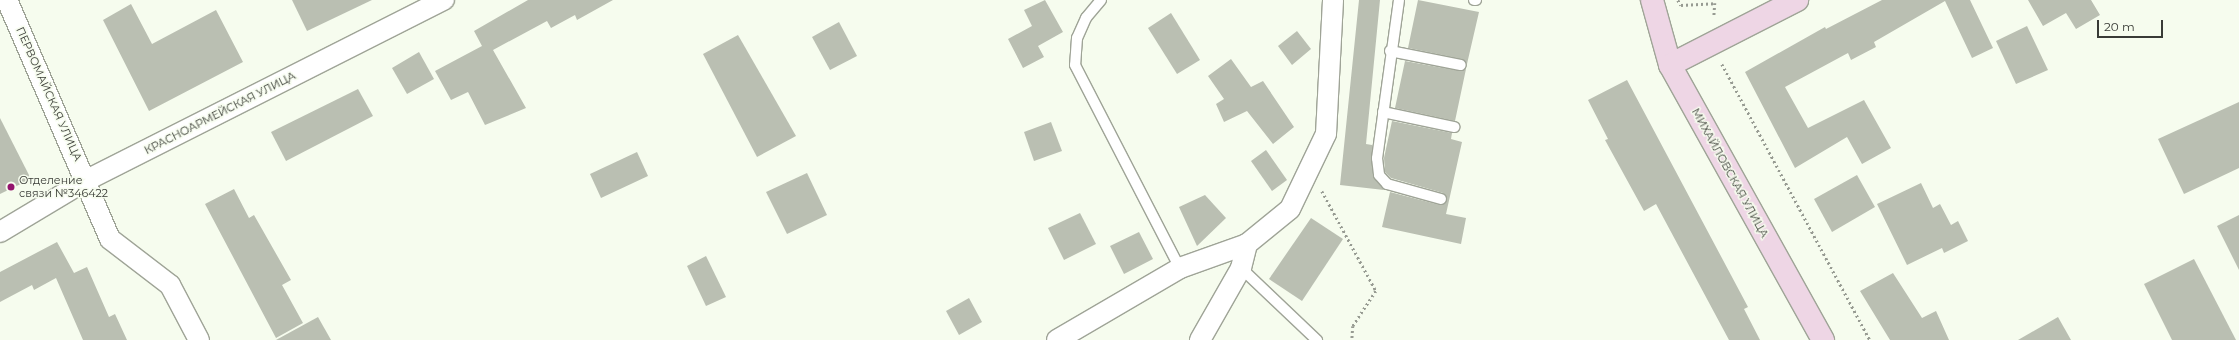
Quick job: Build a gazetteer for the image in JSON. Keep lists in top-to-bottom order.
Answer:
{
  "streets": {
    "main road": ["МИХАЙЛОВСКАЯ УЛИЦА"],
    "street": ["ПЕРВОМАЙСКАЯ УЛИЦА", "КРАСНОАРМЕЙСКАЯ УЛИЦА"]
  },
  "crossings": [
    ["ПЕРВОМАЙСКАЯ УЛИЦА", "КРАСНОАРМЕЙСКАЯ УЛИЦА"]
  ],
  "places": ["Отделение связи №346422"],
  "scale_bar": "20 m"
}
